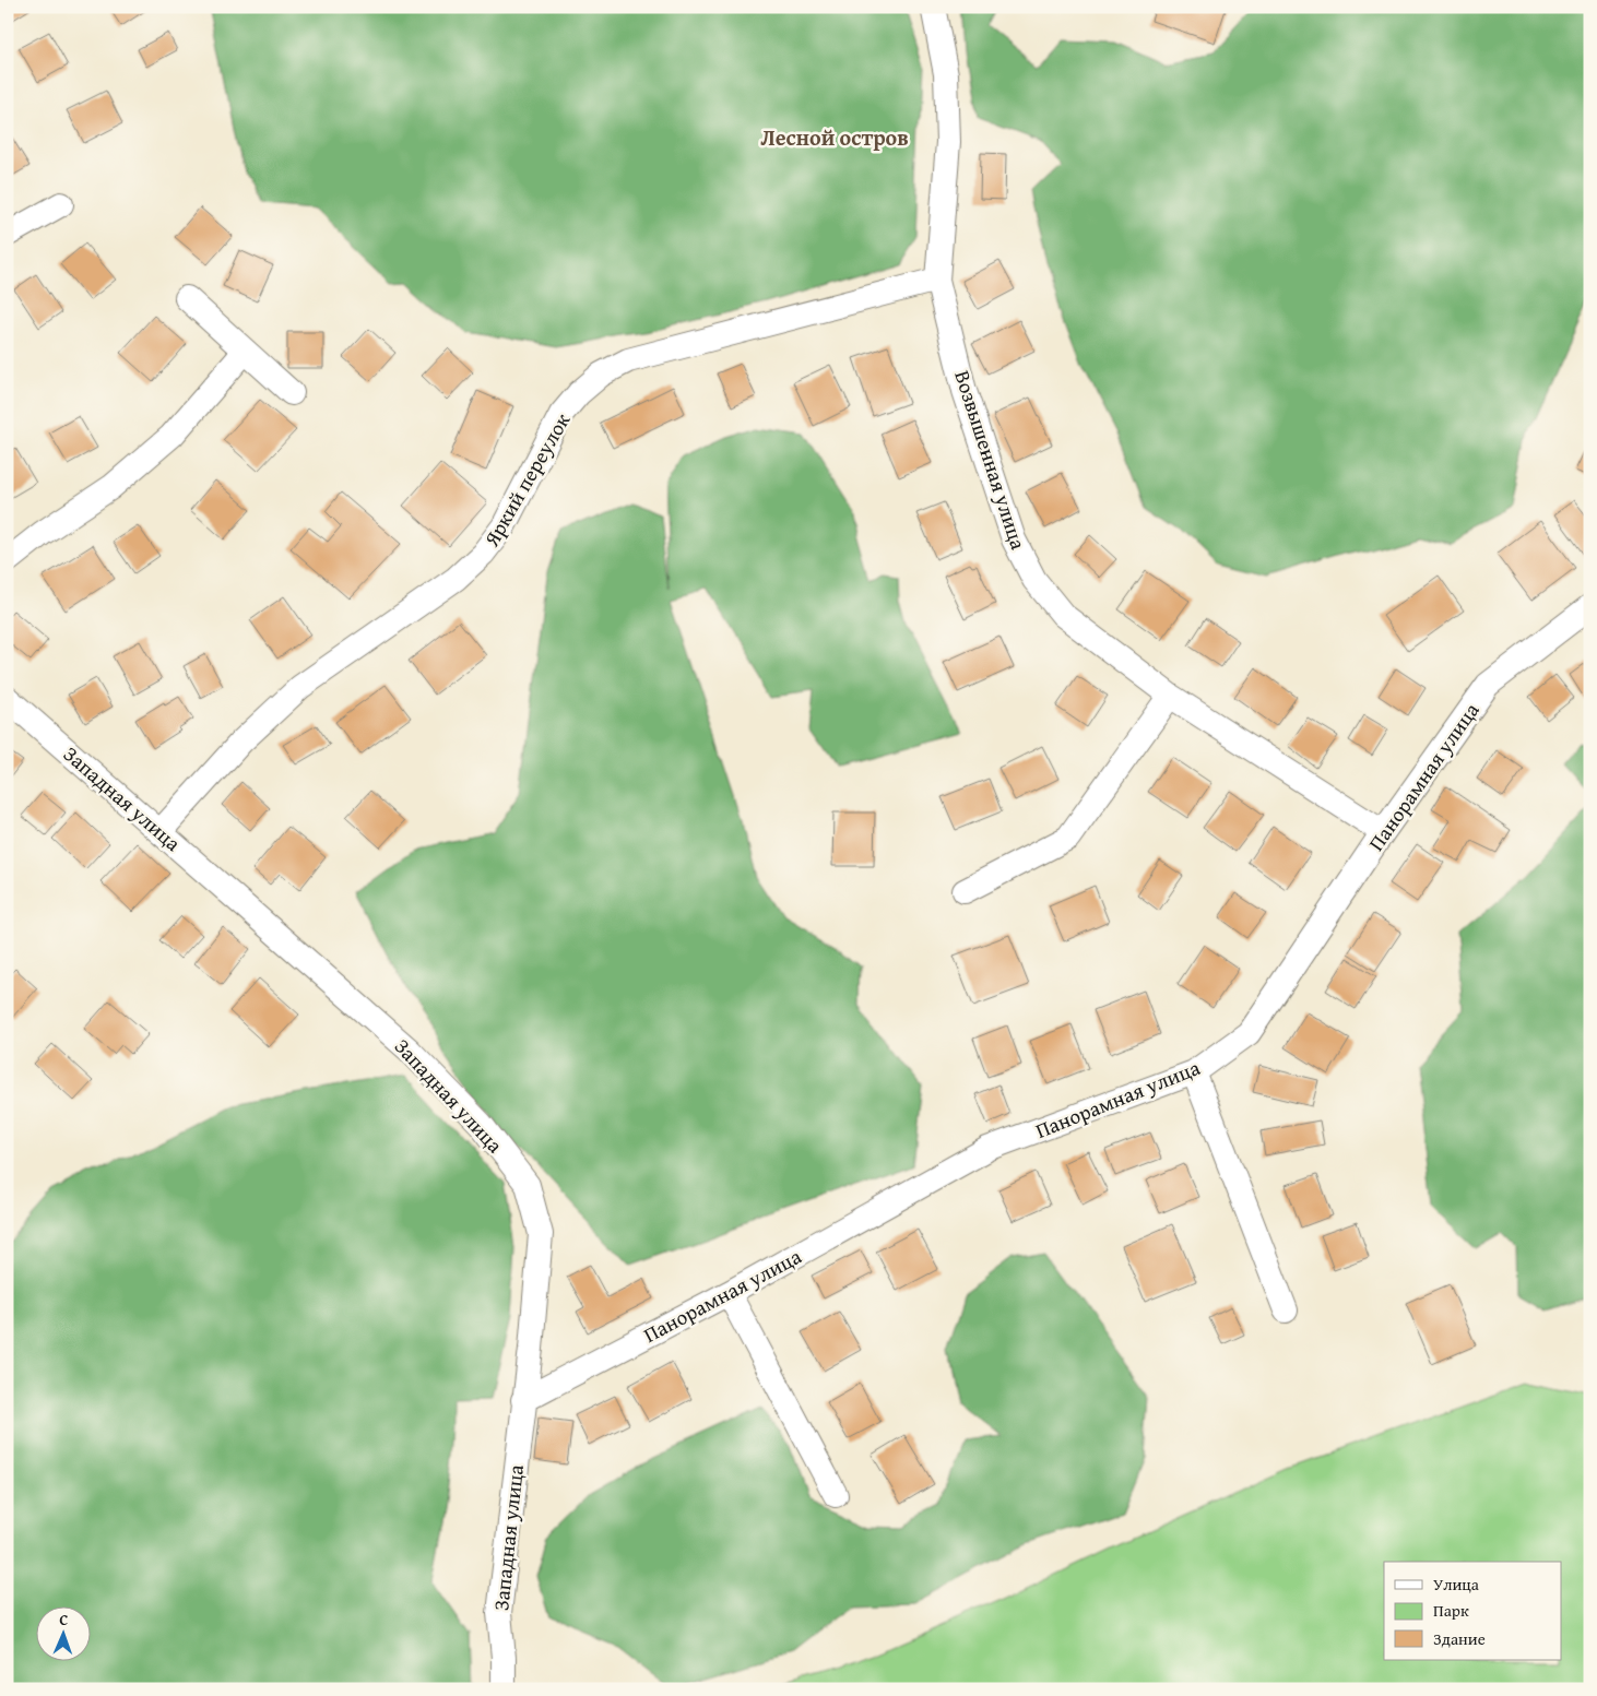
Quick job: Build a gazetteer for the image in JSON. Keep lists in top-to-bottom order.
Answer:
{
  "streets": {
    "street": [
      "Возвышенная улица",
      "Яркий переулок",
      "Панорамная улица",
      "Западная улица"
    ]
  },
  "crossings": [
    ["Возвышенная улица", "Яркий переулок"],
    ["Возвышенная улица", "Панорамная улица"],
    ["Яркий переулок", "Западная улица"],
    ["Панорамная улица", "Западная улица"]
  ],
  "districts": ["Лесной остров"],
  "legend": ["Улица", "Парк", "Здание"],
  "north": "top"
}
